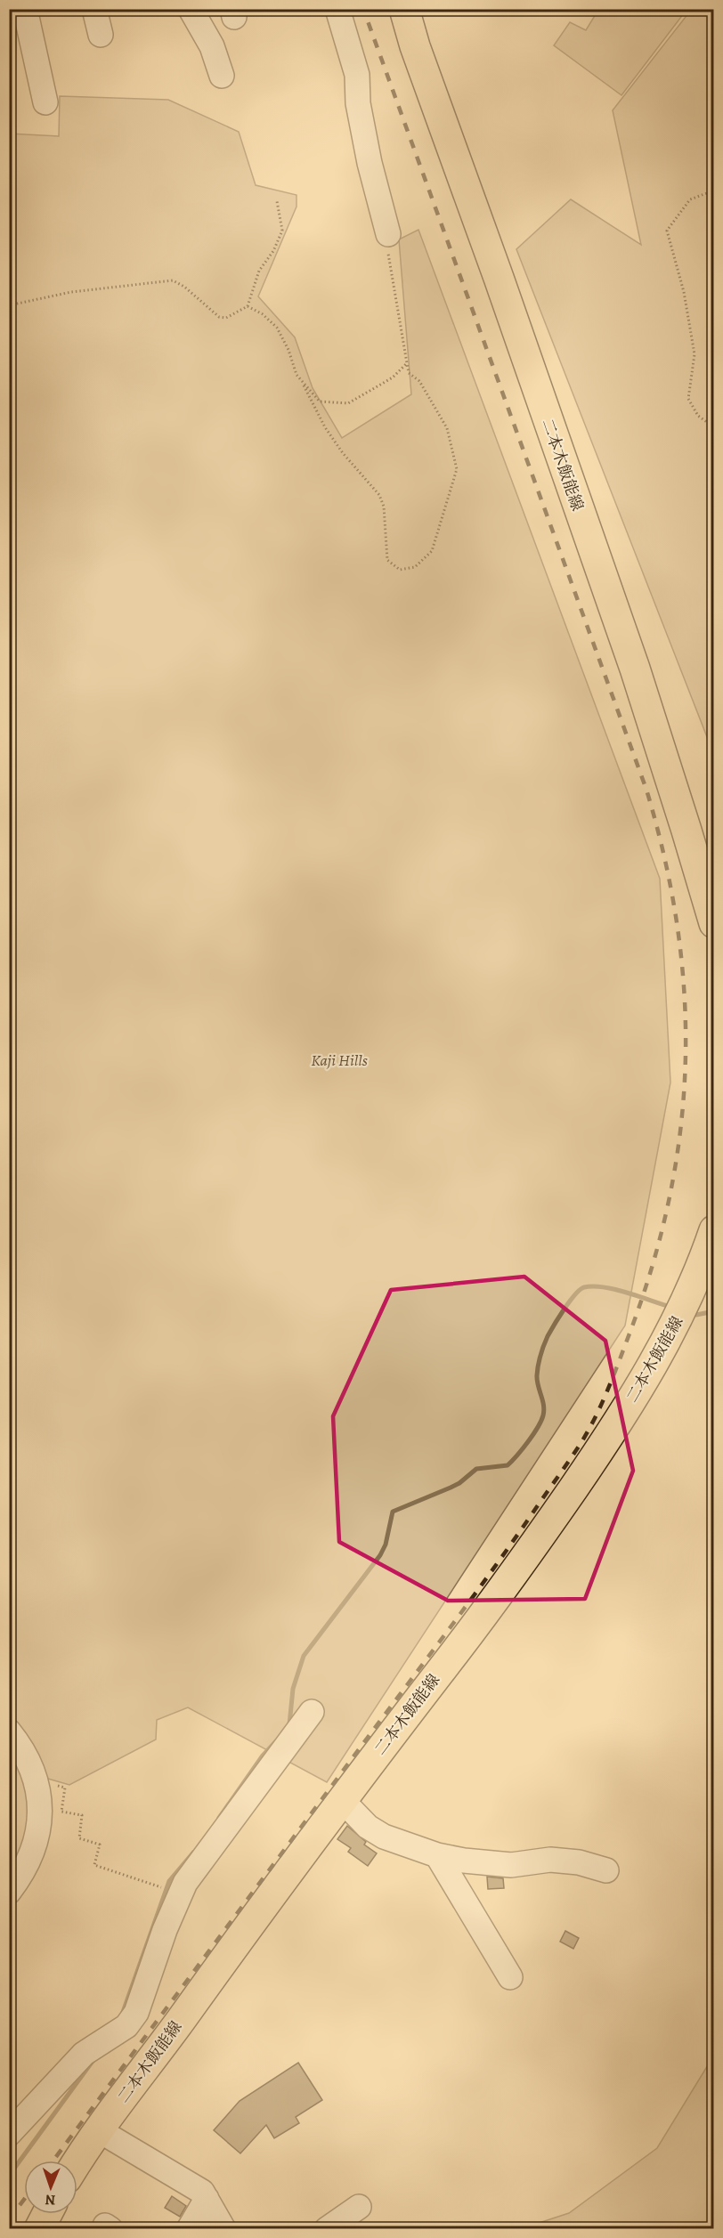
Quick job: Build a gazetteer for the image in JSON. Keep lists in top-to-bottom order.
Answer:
{
  "streets": {
    "main road": ["二本木飯能線"]
  },
  "parks": ["Kaji Hills"],
  "north": "bottom"
}
